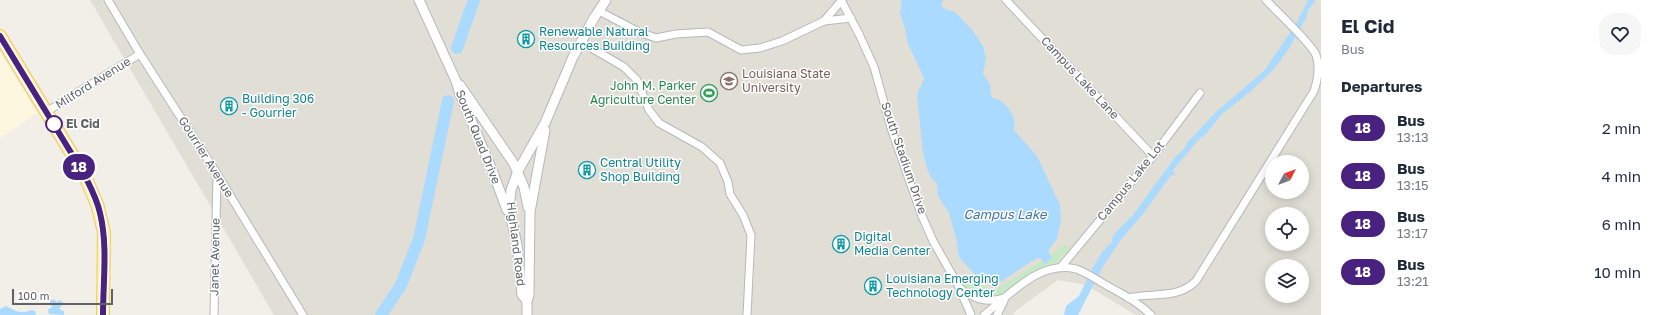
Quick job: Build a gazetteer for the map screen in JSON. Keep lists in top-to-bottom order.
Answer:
{
  "streets": {
    "street": [
      "Campus Lake Lane",
      "Milford Avenue",
      "South Quad Drive",
      "Gourrier Avenue",
      "South Stadium Drive",
      "Campus Lake Lot",
      "Highland Road",
      "Janet Avenue"
    ]
  },
  "crossings": [
    ["Campus Lake Lane", "Campus Lake Lot"],
    ["Milford Avenue", "Gourrier Avenue"],
    ["South Quad Drive", "Highland Road"],
    ["Gourrier Avenue", "Janet Avenue"]
  ],
  "water": ["Campus Lake"],
  "places": {
    "building": [
      "Renewable Natural Resources Building",
      "Building 306 - Gourrier",
      "Central Utility Shop Building",
      "Digital Media Center",
      "Louisiana Emerging Technology Center"
    ],
    "school or university": ["Louisiana State University"],
    "sports": ["John M. Parker Agriculture Center"],
    "other": ["El Cid"]
  },
  "lines": ["bus line 18"],
  "scale_bar": "100 m",
  "north": "top right",
  "page": {
    "on_map": "18",
    "heading": [
      ["El Cid", "Bus"],
      "Departures"
    ],
    "list": [
      {
        "mark": "18",
        "name": "Bus",
        "note": "13:13",
        "value": "2 min"
      },
      {
        "mark": "18",
        "name": "Bus",
        "note": "13:15",
        "value": "4 min"
      },
      {
        "mark": "18",
        "name": "Bus",
        "note": "13:17",
        "value": "6 min"
      },
      {
        "mark": "18",
        "name": "Bus",
        "note": "13:21",
        "value": "10 min"
      }
    ],
    "scale": "100 m"
  }
}
